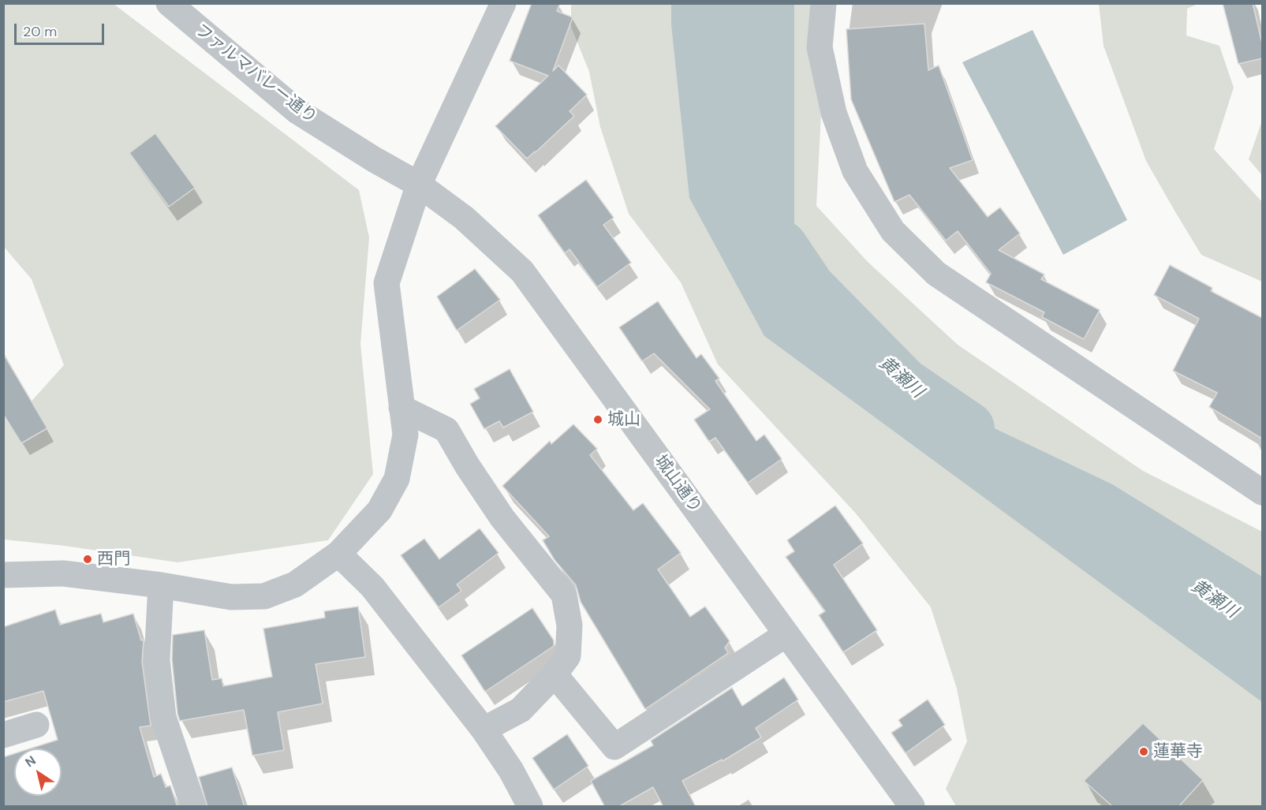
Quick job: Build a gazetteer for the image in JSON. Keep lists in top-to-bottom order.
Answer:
{
  "streets": {
    "street": ["ファルマバレー通り", "城山通り"]
  },
  "crossings": [
    ["ファルマバレー通り", "城山通り"]
  ],
  "water": ["黄瀬川"],
  "places": ["城山", "西門", "蓮華寺"],
  "scale_bar": "20 m",
  "north": "top left"
}
